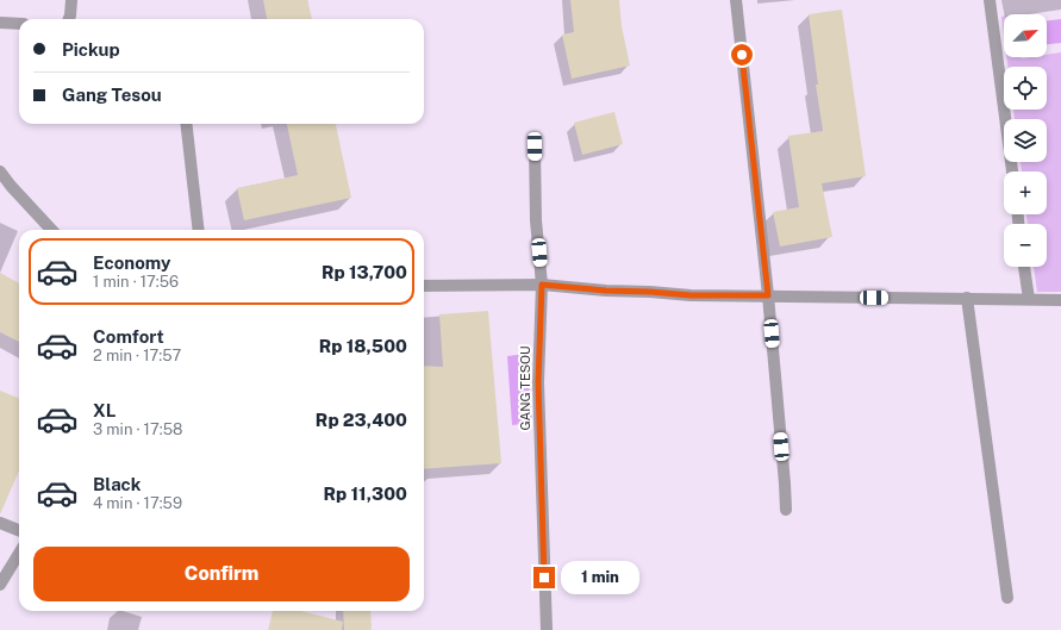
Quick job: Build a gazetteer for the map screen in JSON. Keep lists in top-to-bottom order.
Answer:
{
  "streets": {
    "street": ["GANG TESOU"]
  },
  "north": "top right",
  "page": {
    "map_buttons": ["+", "−"],
    "banner": ["Pickup", "Gang Tesou"],
    "list": [
      {
        "name": "Economy",
        "note": "1 min · 17:56",
        "value": "Rp 13,700"
      },
      {
        "name": "Comfort",
        "note": "2 min · 17:57",
        "value": "Rp 18,500"
      },
      {
        "name": "XL",
        "note": "3 min · 17:58",
        "value": "Rp 23,400"
      },
      {
        "name": "Black",
        "note": "4 min · 17:59",
        "value": "Rp 11,300"
      }
    ],
    "buttons": "Confirm",
    "bubble": "1 min"
  }
}
